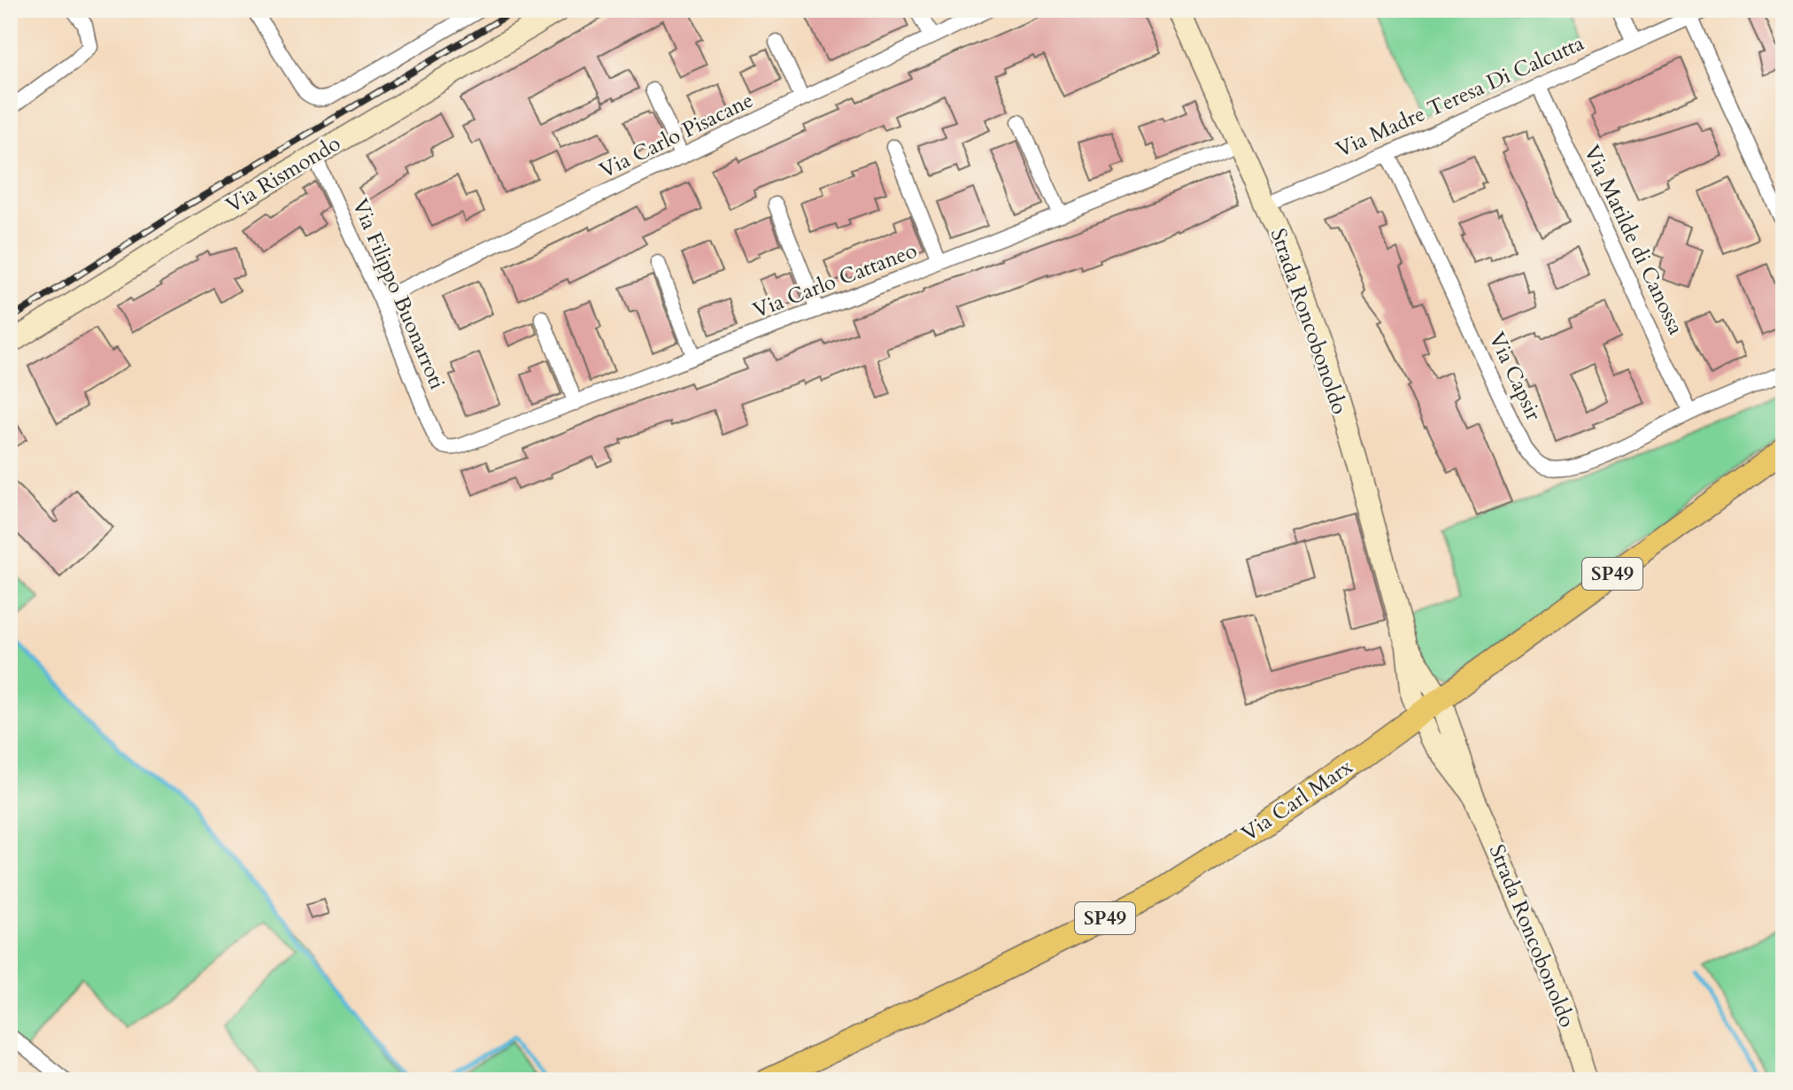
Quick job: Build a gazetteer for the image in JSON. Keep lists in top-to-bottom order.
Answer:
{
  "streets": {
    "main road": ["SP49", "Via Carl Marx"],
    "street": [
      "Via Madre Teresa Di Calcutta",
      "Via Carlo Pisacane",
      "Via Rismondo",
      "Via Matilde di Canossa",
      "Via Carlo Cattaneo",
      "Via Filippo Buonarroti",
      "Strada Roncobonoldo",
      "Via Capsir"
    ]
  },
  "crossings": [
    ["Via Madre Teresa Di Calcutta", "Via Matilde di Canossa"],
    ["Via Madre Teresa Di Calcutta", "Strada Roncobonoldo"],
    ["Via Madre Teresa Di Calcutta", "Via Capsir"],
    ["Via Carlo Pisacane", "Via Filippo Buonarroti"],
    ["Via Rismondo", "Via Filippo Buonarroti"],
    ["Via Matilde di Canossa", "Via Capsir"],
    ["Via Carlo Cattaneo", "Via Filippo Buonarroti"],
    ["Via Carlo Cattaneo", "Strada Roncobonoldo"],
    ["Strada Roncobonoldo", "Via Carl Marx"]
  ]
}
